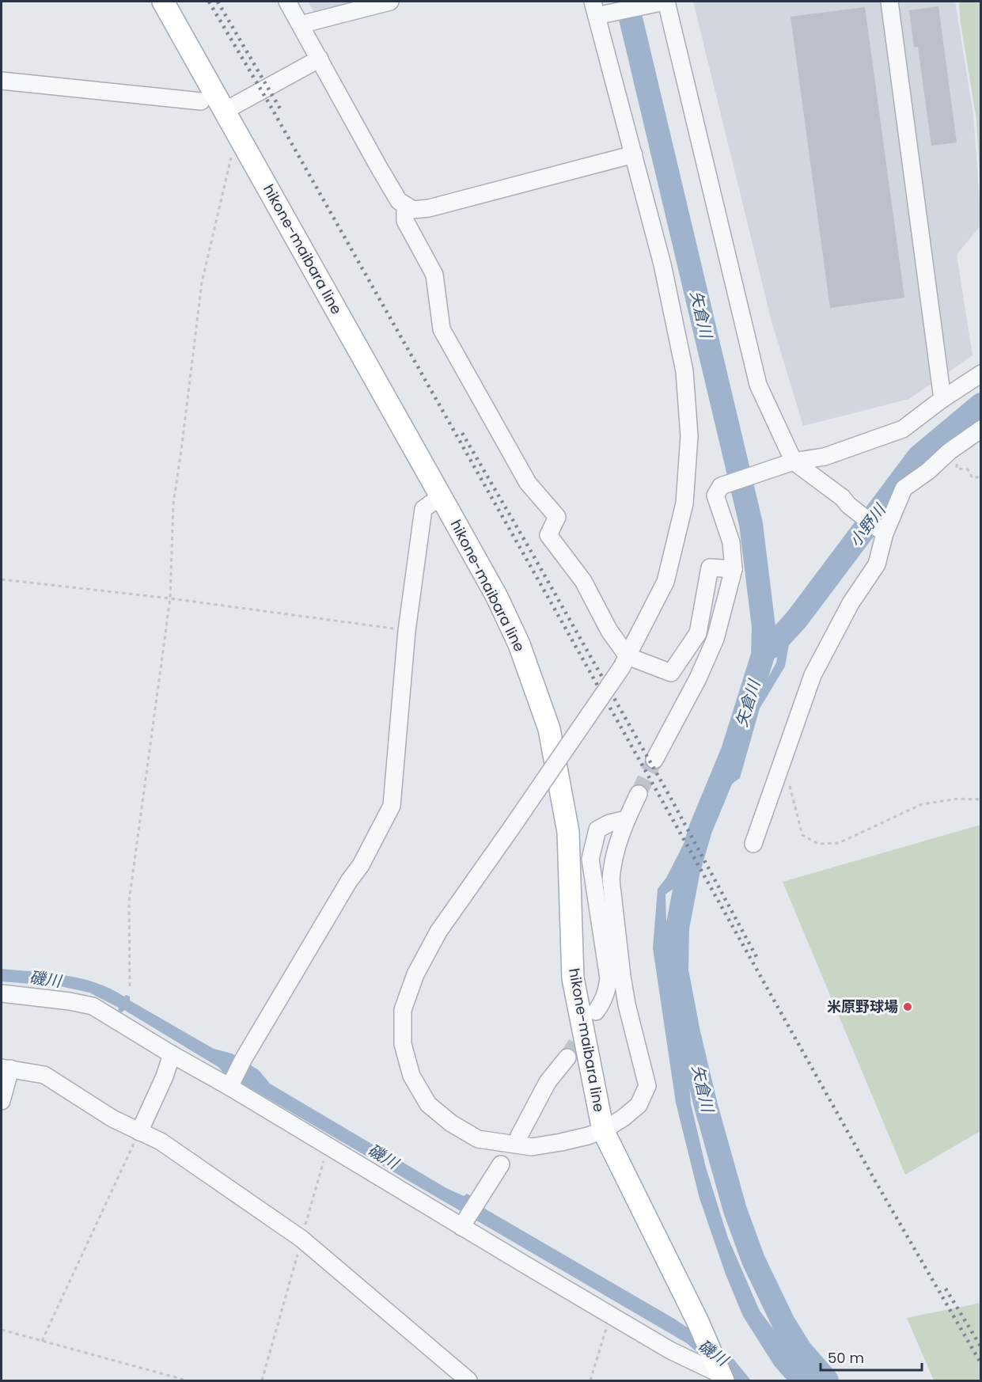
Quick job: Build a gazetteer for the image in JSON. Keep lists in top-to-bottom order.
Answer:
{
  "streets": {
    "main road": ["hikone-maibara line"]
  },
  "water": ["矢倉川", "小野川", "磯川"],
  "places": ["米原野球場"],
  "scale_bar": "50 m"
}
